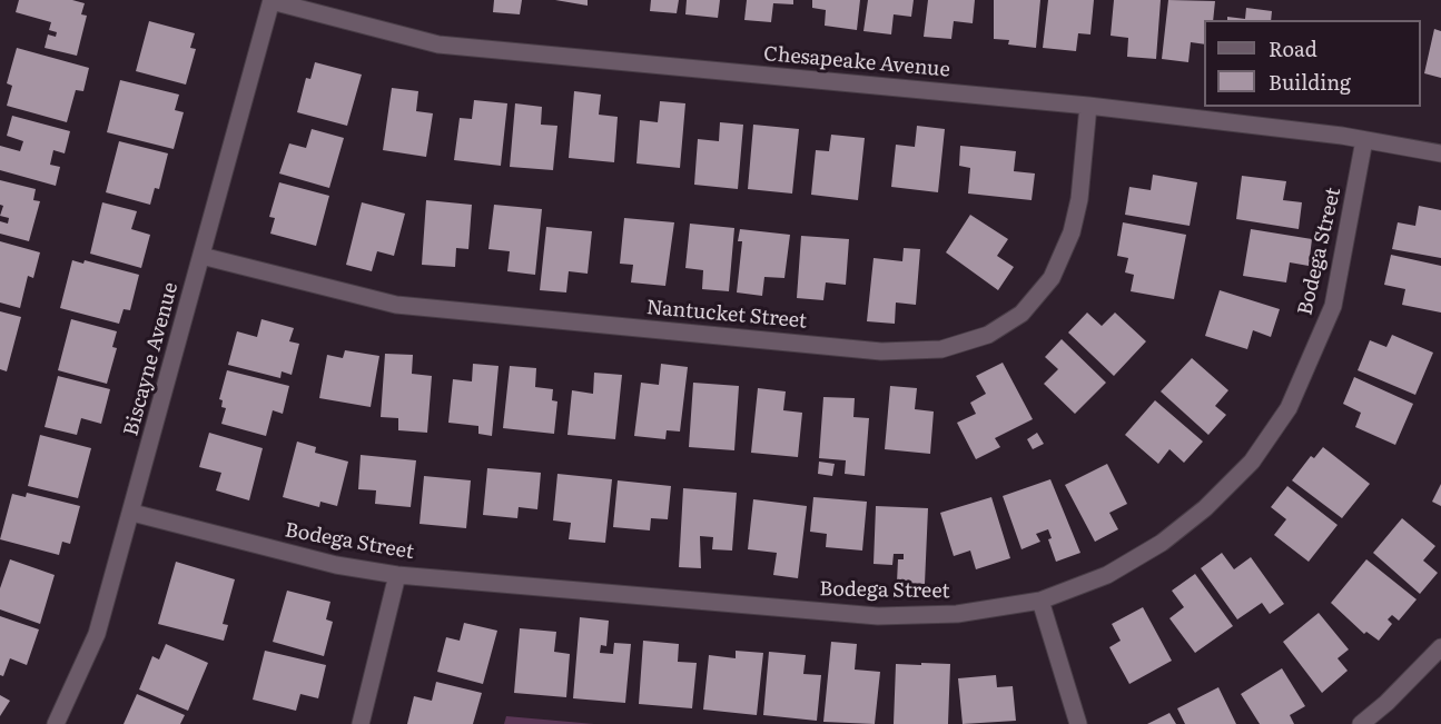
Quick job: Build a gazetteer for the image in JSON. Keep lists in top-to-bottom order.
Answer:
{
  "streets": {
    "street": [
      "Chesapeake Avenue",
      "Bodega Street",
      "Nantucket Street",
      "Biscayne Avenue"
    ]
  },
  "crossings": [
    ["Chesapeake Avenue", "Bodega Street"],
    ["Chesapeake Avenue", "Nantucket Street"],
    ["Chesapeake Avenue", "Biscayne Avenue"],
    ["Bodega Street", "Biscayne Avenue"],
    ["Nantucket Street", "Biscayne Avenue"]
  ],
  "legend": ["Road", "Building"]
}
